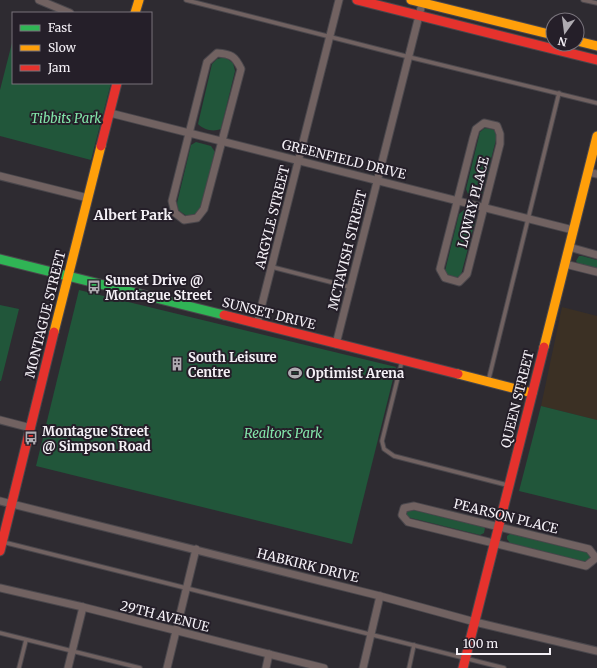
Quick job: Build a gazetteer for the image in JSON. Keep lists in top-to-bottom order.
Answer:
{
  "streets": {
    "street": [
      "GREENFIELD DRIVE",
      "LOWRY PLACE",
      "ARGYLE STREET",
      "MCTAVISH STREET",
      "SUNSET DRIVE",
      "MONTAGUE STREET",
      "QUEEN STREET",
      "PEARSON PLACE",
      "HABKIRK DRIVE",
      "29TH AVENUE"
    ]
  },
  "crossings": [
    ["GREENFIELD DRIVE", "LOWRY PLACE"],
    ["GREENFIELD DRIVE", "ARGYLE STREET"],
    ["GREENFIELD DRIVE", "MCTAVISH STREET"],
    ["GREENFIELD DRIVE", "MONTAGUE STREET"],
    ["GREENFIELD DRIVE", "QUEEN STREET"],
    ["ARGYLE STREET", "SUNSET DRIVE"],
    ["MCTAVISH STREET", "SUNSET DRIVE"],
    ["SUNSET DRIVE", "MONTAGUE STREET"],
    ["SUNSET DRIVE", "QUEEN STREET"],
    ["MONTAGUE STREET", "HABKIRK DRIVE"],
    ["QUEEN STREET", "PEARSON PLACE"],
    ["QUEEN STREET", "HABKIRK DRIVE"]
  ],
  "districts": ["Albert Park"],
  "parks": ["Tibbits Park", "Realtors Park"],
  "places": {
    "bus stop": ["Sunset Drive @ Montague Street", "Montague Street @ Simpson Road"],
    "building": ["South Leisure Centre"],
    "sports": ["Optimist Arena"]
  },
  "legend": ["Fast", "Slow", "Jam"],
  "scale_bar": "100 m",
  "north": "bottom"
}
